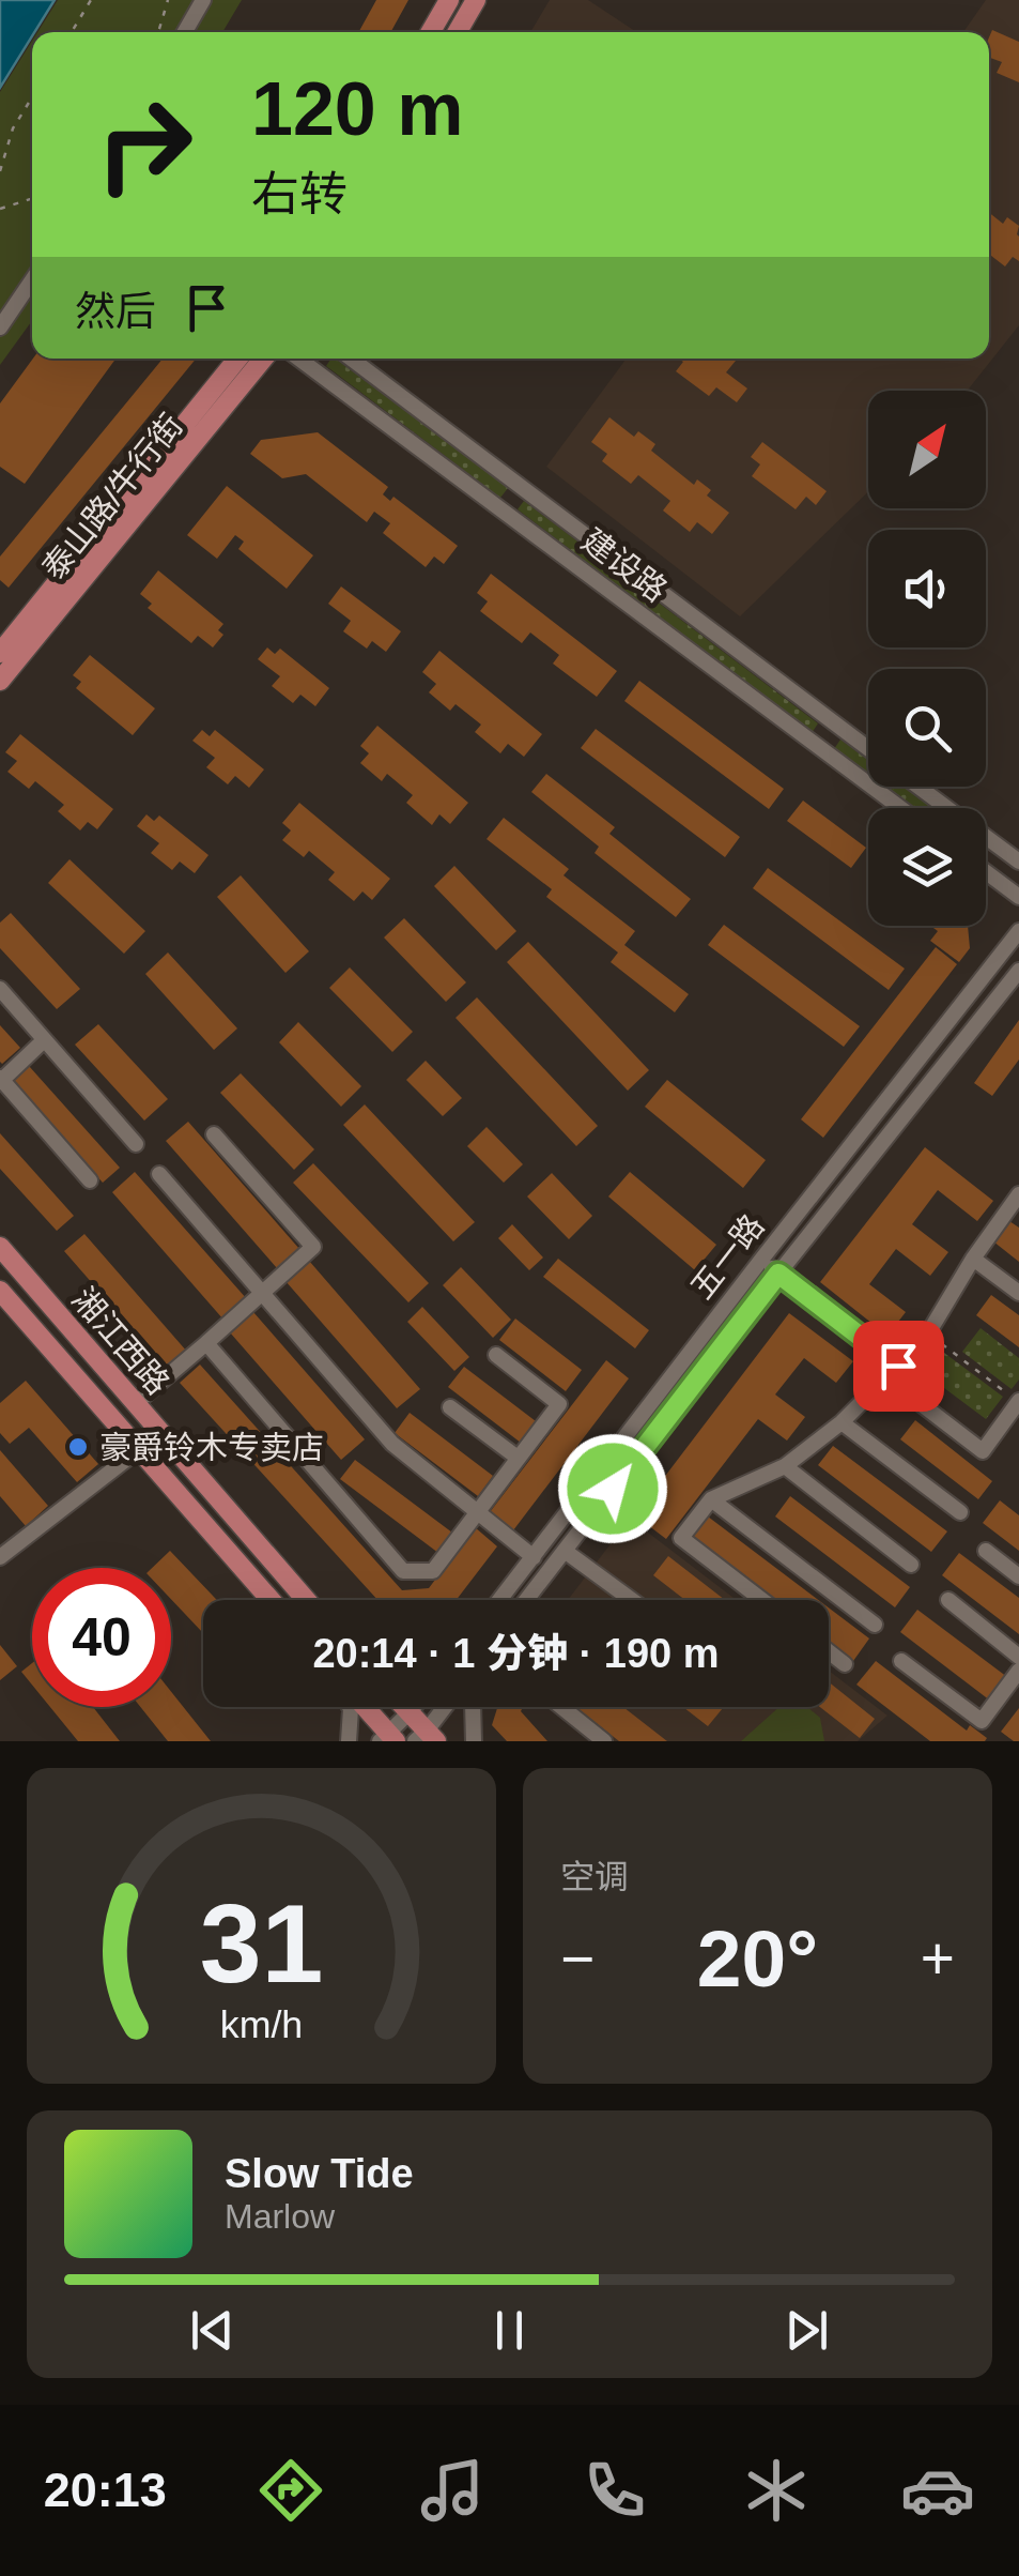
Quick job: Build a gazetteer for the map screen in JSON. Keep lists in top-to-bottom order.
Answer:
{
  "streets": {
    "main road": ["泰山路/牛行街", "湘江西路"],
    "street": ["建设路", "五一路"]
  },
  "places": ["豪爵铃木专卖店"],
  "north": "top right",
  "page": {
    "turn": ["120 m", "右转"],
    "then": "然后",
    "limit": "40",
    "trip": "20:14 · 1 分钟 · 190 m",
    "tile": "空调",
    "heat": ["−", "20°", "+"],
    "song": ["Slow Tide", "Marlow"],
    "tabs": "20:13",
    "gauge": ["31", "km/h"]
  }
}
